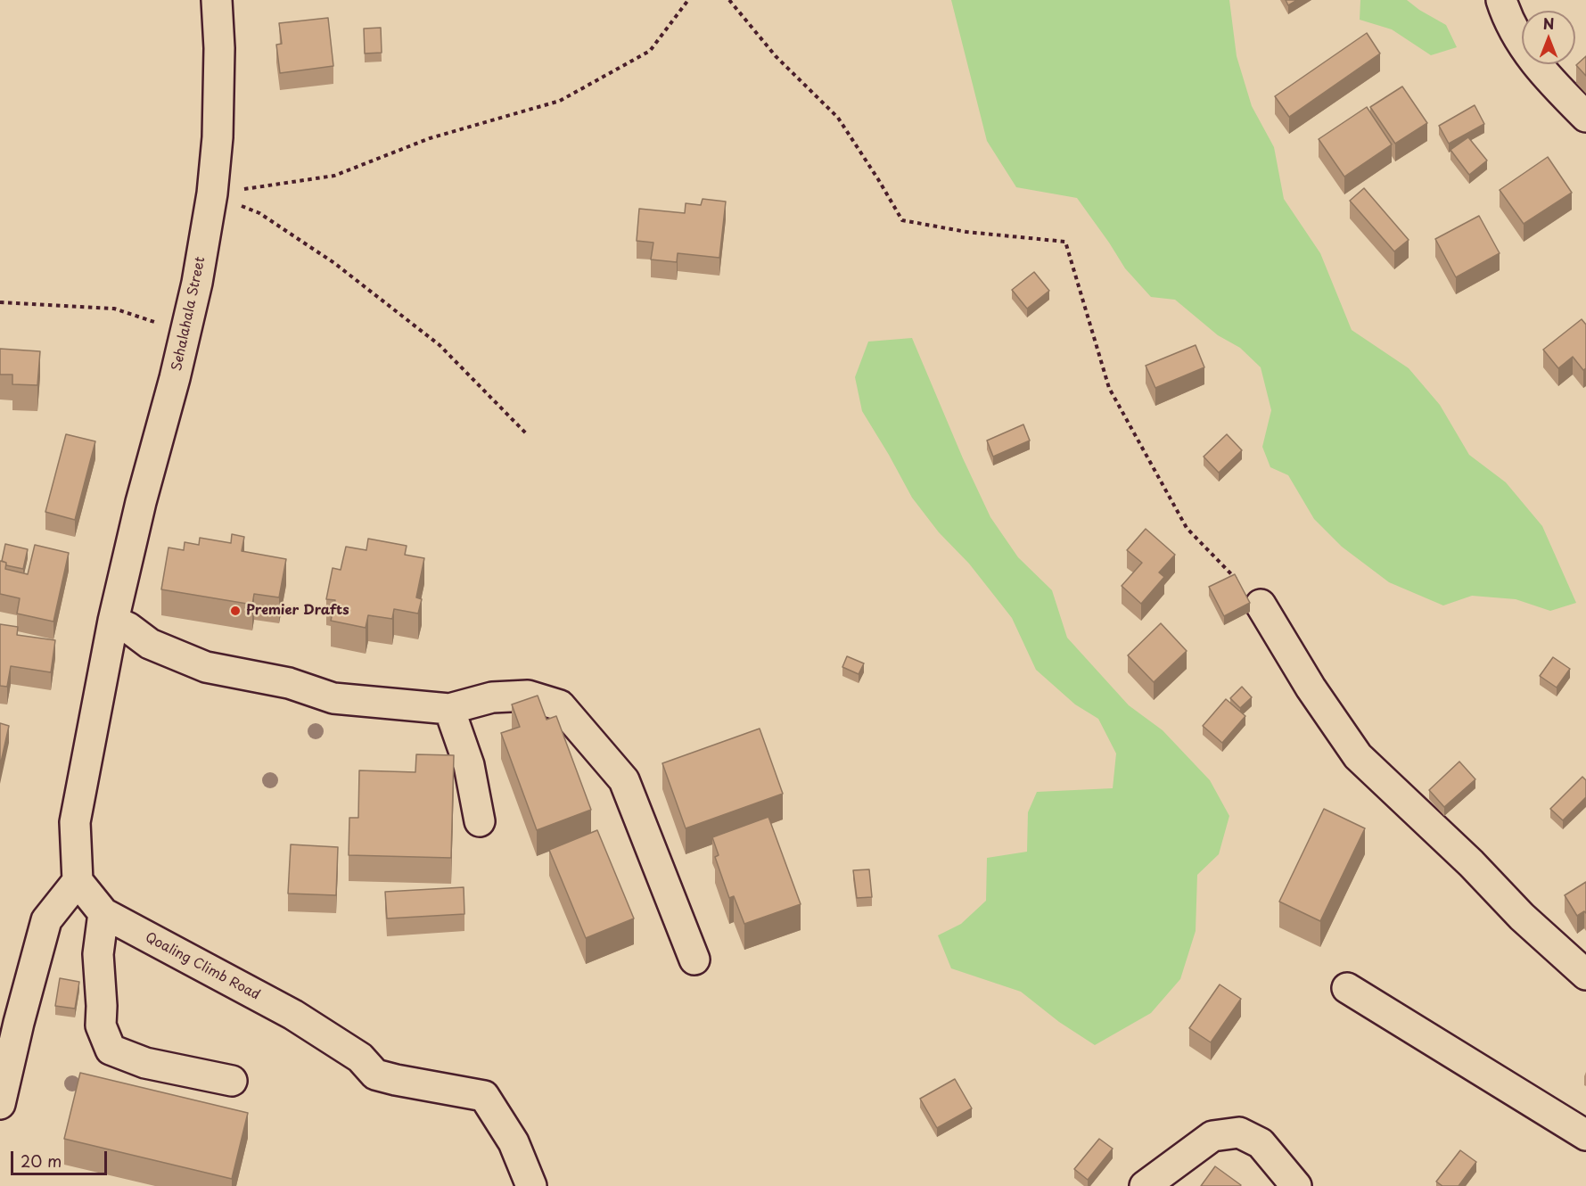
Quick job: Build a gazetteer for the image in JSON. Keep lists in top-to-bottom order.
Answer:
{
  "streets": {
    "street": ["Sehalahala Street", "Qoaling Climb Road"]
  },
  "places": ["Premier Drafts"],
  "scale_bar": "20 m",
  "north": "top"
}
